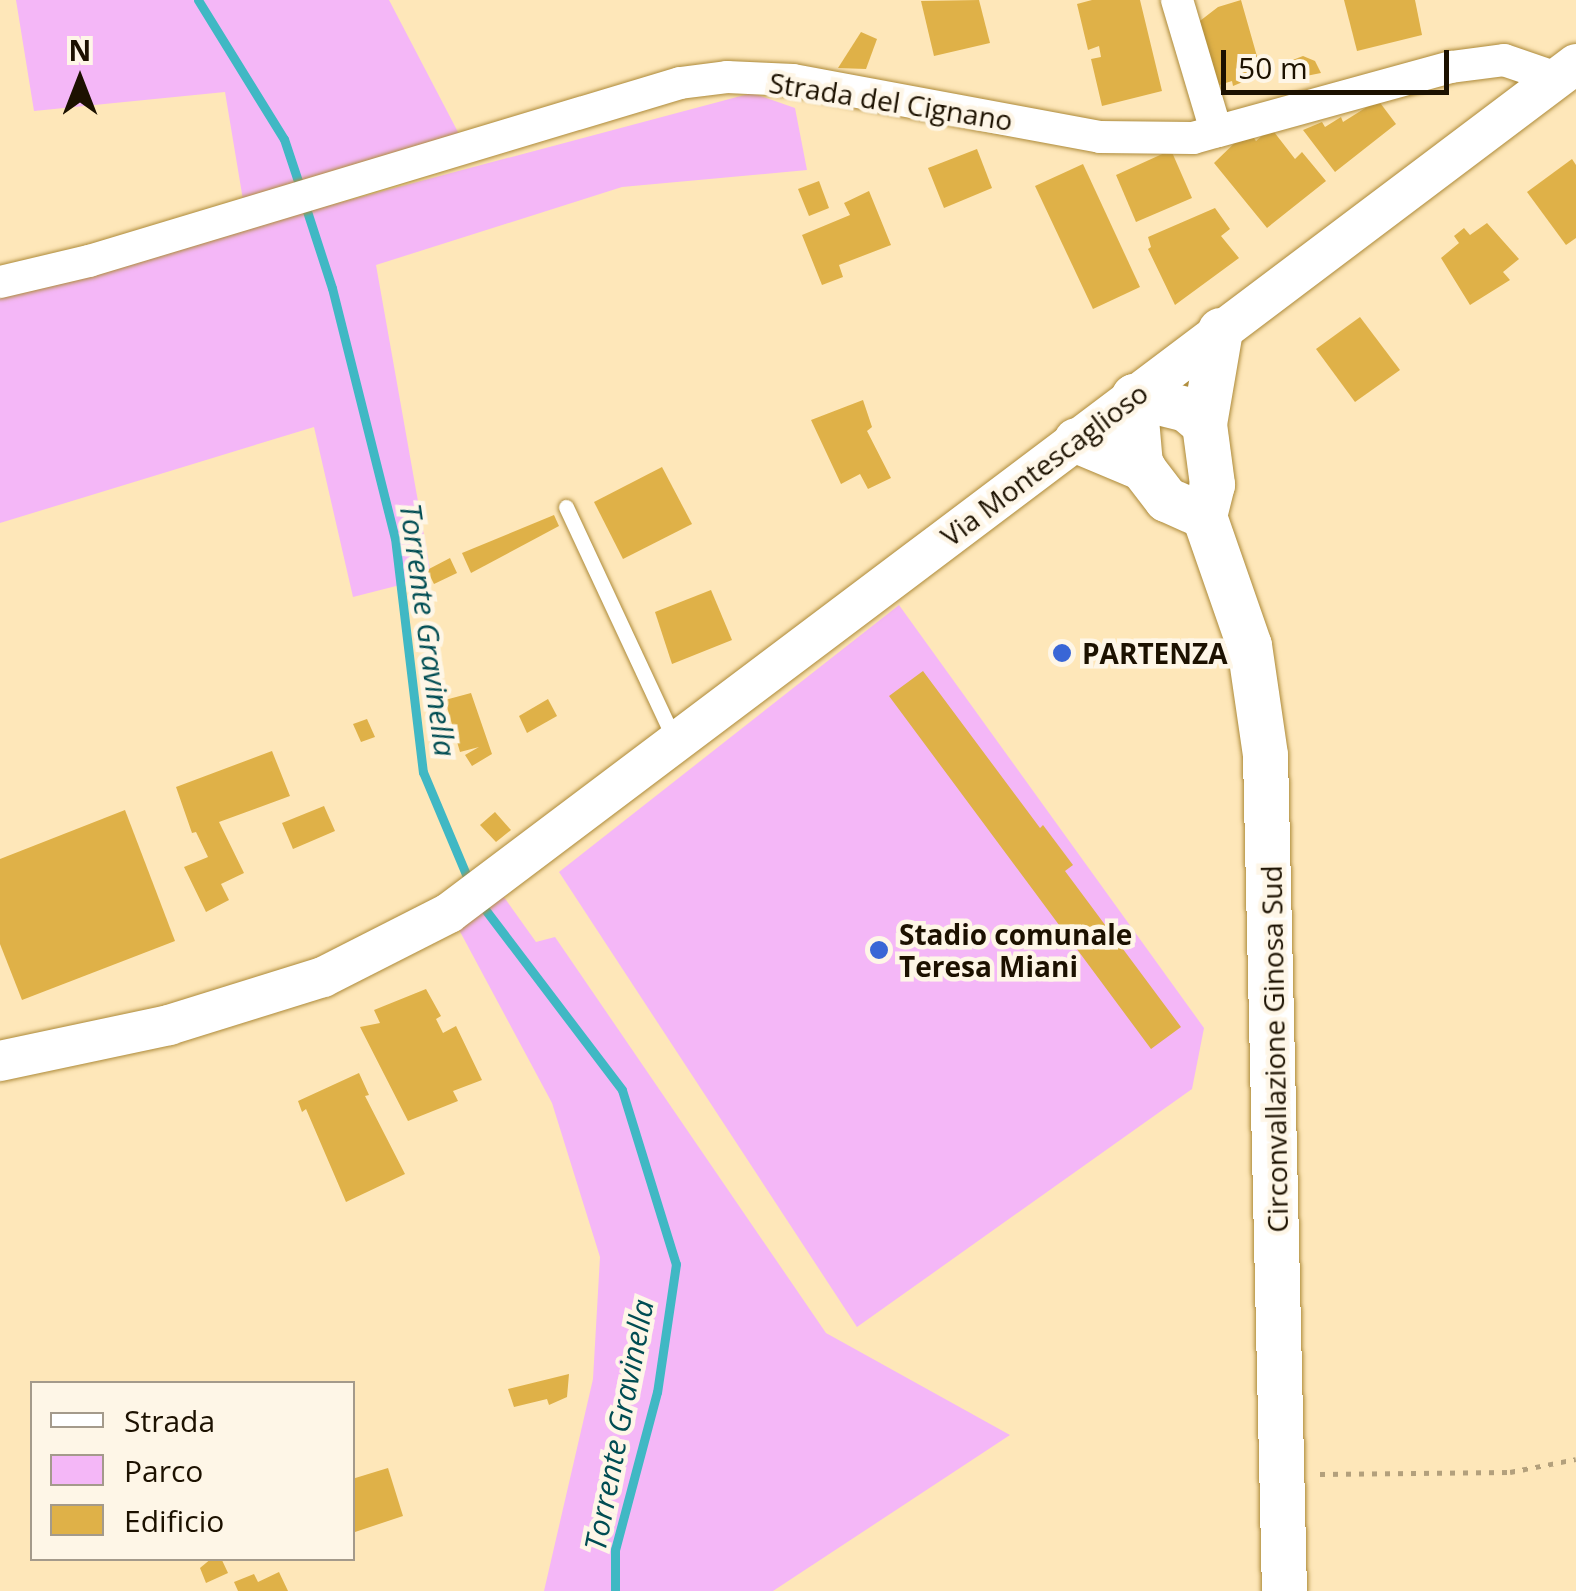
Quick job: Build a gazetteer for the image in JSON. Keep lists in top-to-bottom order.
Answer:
{
  "streets": {
    "main road": ["Circonvallazione Ginosa Sud"],
    "street": ["Strada del Cignano", "Via Montescaglioso"]
  },
  "crossings": [
    ["Strada del Cignano", "Via Montescaglioso"],
    ["Via Montescaglioso", "Circonvallazione Ginosa Sud"]
  ],
  "water": ["Torrente Gravinella"],
  "places": ["PARTENZA", "Stadio comunale Teresa Miani"],
  "legend": ["Strada", "Parco", "Edificio"],
  "scale_bar": "50 m",
  "north": "top"
}
